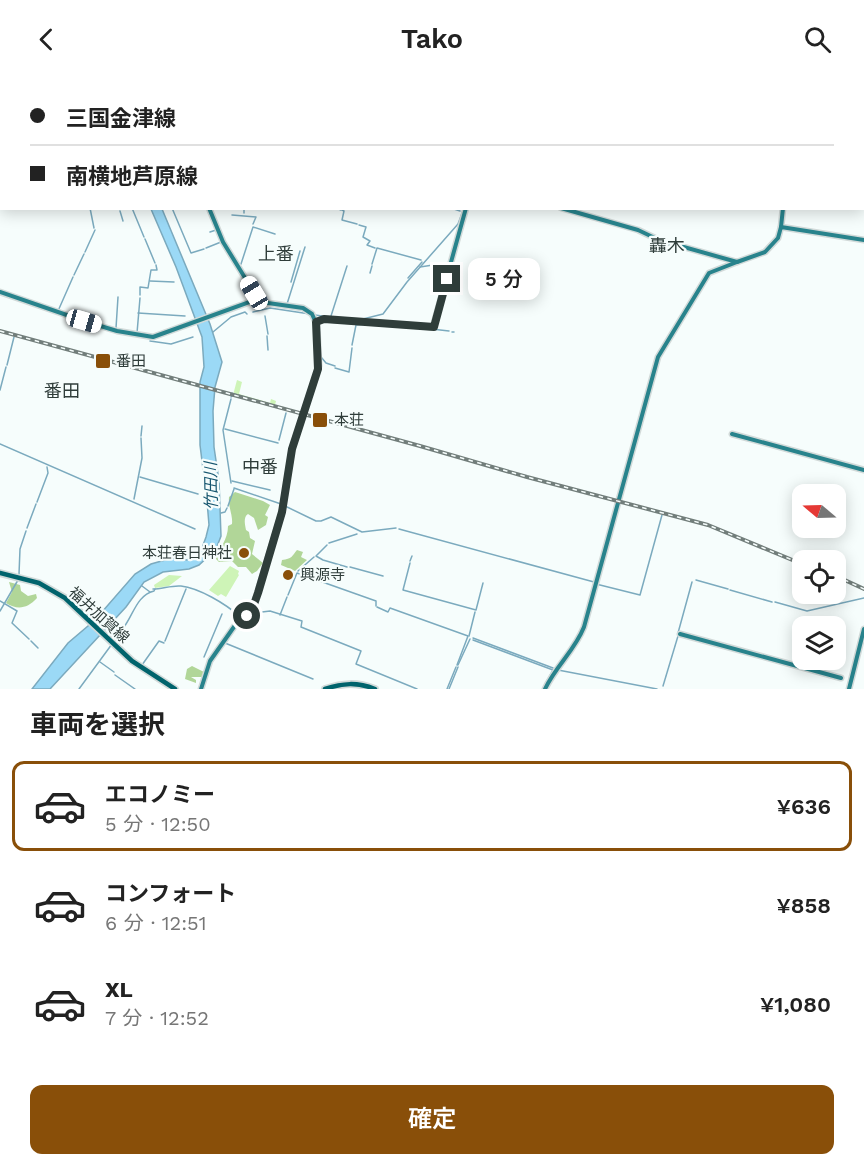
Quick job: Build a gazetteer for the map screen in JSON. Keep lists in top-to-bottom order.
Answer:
{
  "streets": {
    "main road": ["福井加賀線"]
  },
  "districts": [
    "轟木",
    "上番",
    "番田",
    "中番"
  ],
  "water": ["竹田川"],
  "places": {
    "transit": ["番田", "本荘"],
    "other": ["本荘春日神社", "興源寺"]
  },
  "north": "left",
  "page": {
    "header": "Tako",
    "banner": ["三国金津線", "南横地芦原線"],
    "bubble": "5 分",
    "heading": "車両を選択",
    "list": [
      {
        "name": "エコノミー",
        "note": "5 分 · 12:50",
        "value": "¥636"
      },
      {
        "name": "コンフォート",
        "note": "6 分 · 12:51",
        "value": "¥858"
      },
      {
        "name": "XL",
        "note": "7 分 · 12:52",
        "value": "¥1,080"
      }
    ],
    "buttons": "確定"
  }
}
